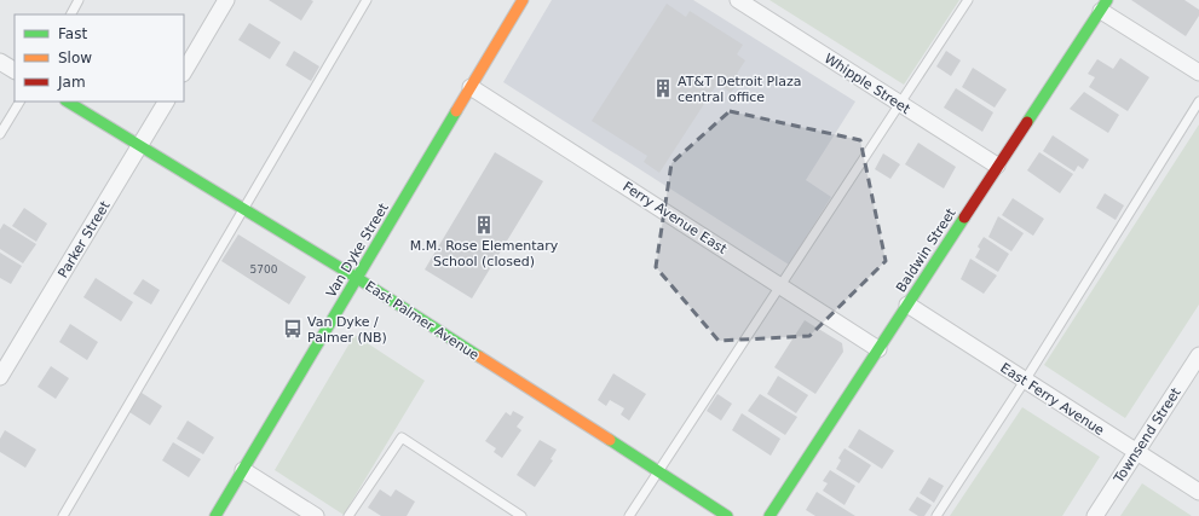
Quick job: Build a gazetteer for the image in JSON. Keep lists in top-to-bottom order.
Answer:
{
  "streets": {
    "street": [
      "Whipple Street",
      "Ferry Avenue East",
      "Parker Street",
      "Van Dyke Street",
      "Baldwin Street",
      "East Palmer Avenue",
      "East Ferry Avenue",
      "Townsend Street"
    ]
  },
  "crossings": [
    ["Whipple Street", "Baldwin Street"],
    ["Ferry Avenue East", "Van Dyke Street"],
    ["Ferry Avenue East", "Baldwin Street"],
    ["Parker Street", "East Palmer Avenue"],
    ["Van Dyke Street", "East Palmer Avenue"],
    ["Baldwin Street", "East Ferry Avenue"],
    ["East Ferry Avenue", "Townsend Street"]
  ],
  "places": {
    "building": ["AT&T Detroit Plaza central office", "M.M. Rose Elementary School (closed)"],
    "bus stop": ["Van Dyke / Palmer (NB)"]
  },
  "house_numbers": ["5700"],
  "legend": ["Fast", "Slow", "Jam"]
}
